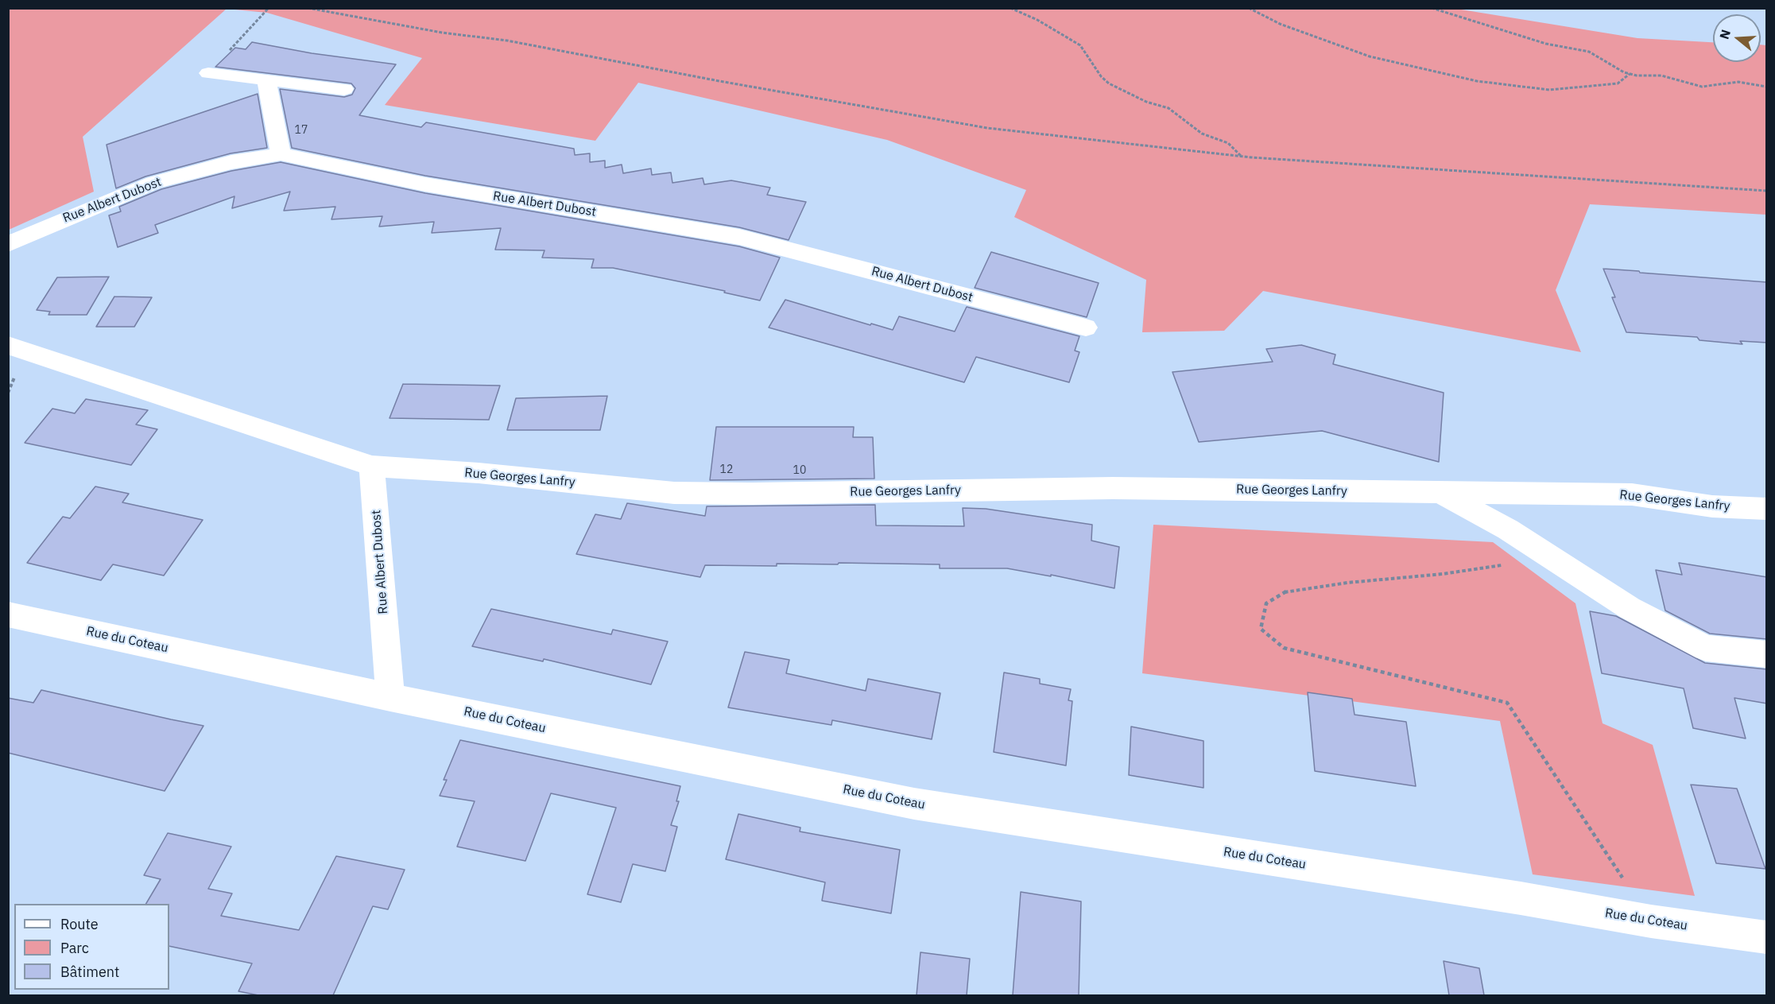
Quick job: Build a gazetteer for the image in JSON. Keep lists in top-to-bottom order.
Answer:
{
  "streets": {
    "street": ["Rue Albert Dubost", "Rue Georges Lanfry", "Rue du Coteau"]
  },
  "crossings": [
    ["Rue Albert Dubost", "Rue Georges Lanfry"],
    ["Rue Albert Dubost", "Rue du Coteau"]
  ],
  "house_numbers": ["17", "12", "10"],
  "legend": ["Route", "Parc", "Bâtiment"],
  "north": "left"
}
